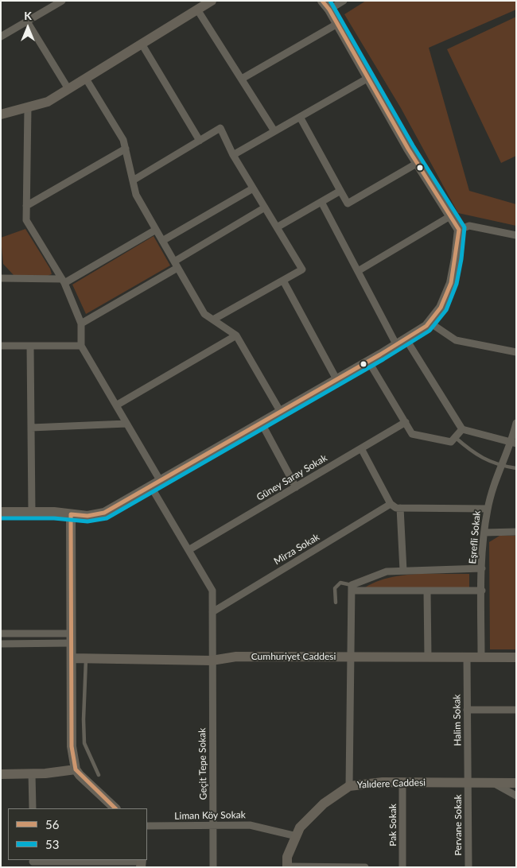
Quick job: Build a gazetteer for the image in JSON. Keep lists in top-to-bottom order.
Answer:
{
  "streets": {
    "street": [
      "Güney Saray Sokak",
      "Eşrefli Sokak",
      "Mirza Sokak",
      "Cumhuriyet Caddesi",
      "Halim Sokak",
      "Geçit Tepe Sokak",
      "Yalıdere Caddesi",
      "Liman Köy Sokak",
      "Pak Sokak",
      "Pervane Sokak"
    ]
  },
  "crossings": [
    ["Güney Saray Sokak", "Geçit Tepe Sokak"],
    ["Eşrefli Sokak", "Cumhuriyet Caddesi"],
    ["Mirza Sokak", "Geçit Tepe Sokak"],
    ["Cumhuriyet Caddesi", "Halim Sokak"],
    ["Cumhuriyet Caddesi", "Geçit Tepe Sokak"],
    ["Halim Sokak", "Yalıdere Caddesi"],
    ["Halim Sokak", "Pervane Sokak"],
    ["Geçit Tepe Sokak", "Liman Köy Sokak"],
    ["Yalıdere Caddesi", "Liman Köy Sokak"],
    ["Yalıdere Caddesi", "Pak Sokak"],
    ["Yalıdere Caddesi", "Pervane Sokak"]
  ],
  "lines": ["transit line 56", "transit line 53"],
  "legend": ["56", "53"],
  "north": "top"
}
